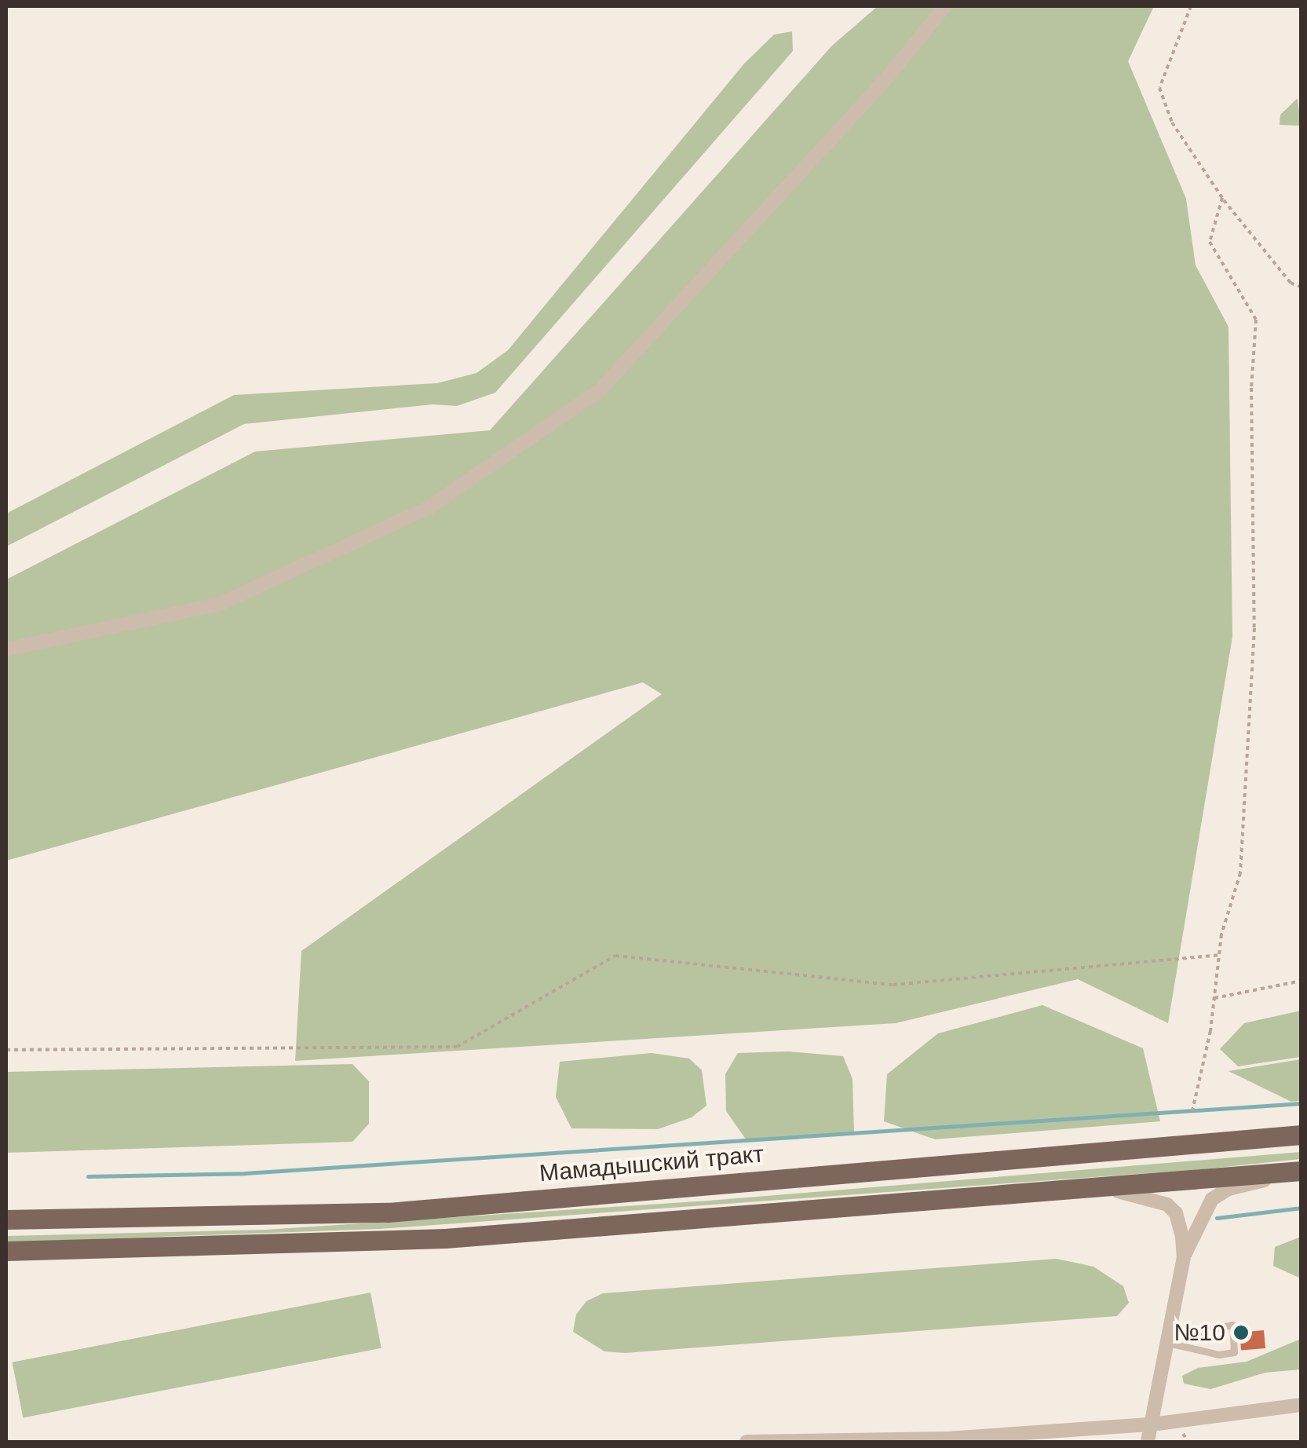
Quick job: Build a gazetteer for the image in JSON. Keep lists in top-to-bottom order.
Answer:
{
  "streets": {
    "main road": ["Мамадышский тракт"]
  },
  "places": ["№10"]
}
